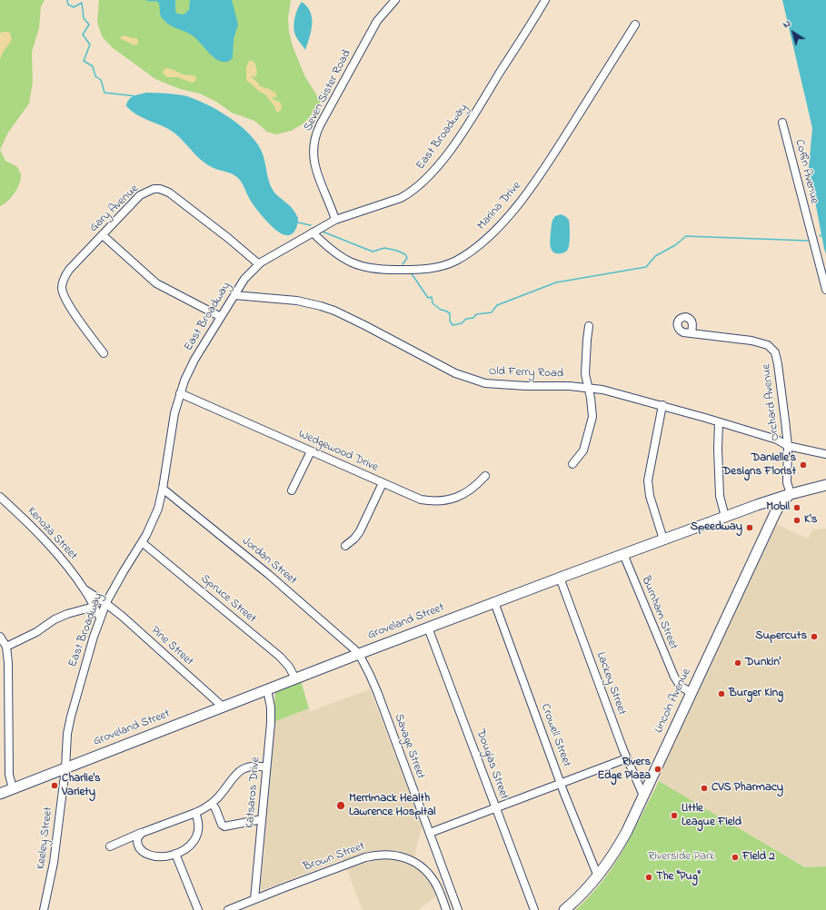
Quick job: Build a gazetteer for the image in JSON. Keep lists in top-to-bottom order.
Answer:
{
  "streets": {
    "main road": ["Groveland Street", "Lincoln Avenue"],
    "street": [
      "Seven Sister Road",
      "East Broadway",
      "Coffin Avenue",
      "Marina Drive",
      "Gary Avenue",
      "Old Ferry Road",
      "Orchard Avenue",
      "Wedgewood Drive",
      "Kenoza Street",
      "Jordan Street",
      "Spruce Street",
      "Burnham Street",
      "Pine Street",
      "Lackey Street",
      "Crowell Street",
      "Savage Street",
      "Douglas Street",
      "Katsaros Drive",
      "Keeley Street",
      "Brown Street"
    ]
  },
  "crossings": [
    ["Seven Sister Road", "East Broadway"],
    ["East Broadway", "Marina Drive"],
    ["East Broadway", "Gary Avenue"],
    ["East Broadway", "Old Ferry Road"],
    ["East Broadway", "Wedgewood Drive"],
    ["East Broadway", "Kenoza Street"],
    ["East Broadway", "Jordan Street"],
    ["East Broadway", "Spruce Street"],
    ["East Broadway", "Groveland Street"],
    ["East Broadway", "Pine Street"],
    ["East Broadway", "Keeley Street"],
    ["Old Ferry Road", "Orchard Avenue"],
    ["Orchard Avenue", "Groveland Street"],
    ["Orchard Avenue", "Lincoln Avenue"],
    ["Kenoza Street", "Pine Street"],
    ["Jordan Street", "Groveland Street"],
    ["Jordan Street", "Savage Street"],
    ["Spruce Street", "Groveland Street"],
    ["Burnham Street", "Groveland Street"],
    ["Burnham Street", "Lincoln Avenue"],
    ["Groveland Street", "Pine Street"],
    ["Groveland Street", "Lackey Street"],
    ["Groveland Street", "Lincoln Avenue"],
    ["Groveland Street", "Crowell Street"],
    ["Groveland Street", "Savage Street"],
    ["Groveland Street", "Douglas Street"],
    ["Groveland Street", "Katsaros Drive"],
    ["Groveland Street", "Keeley Street"],
    ["Lackey Street", "Lincoln Avenue"],
    ["Lincoln Avenue", "Crowell Street"],
    ["Katsaros Drive", "Brown Street"]
  ],
  "parks": ["Riverside Park"],
  "places": [
    "Danielle's Designs Florist",
    "Mobil",
    "K's",
    "Speedway",
    "Supercuts",
    "Dunkin'",
    "Burger King",
    "Rivers Edge Plaza",
    "Charlie's Variety",
    "CVS Pharmacy",
    "Merrimack Health Lawrence Hospital",
    "Little League Field",
    "Field 2",
    "The \"Pug\""
  ],
  "north": "top left"
}
